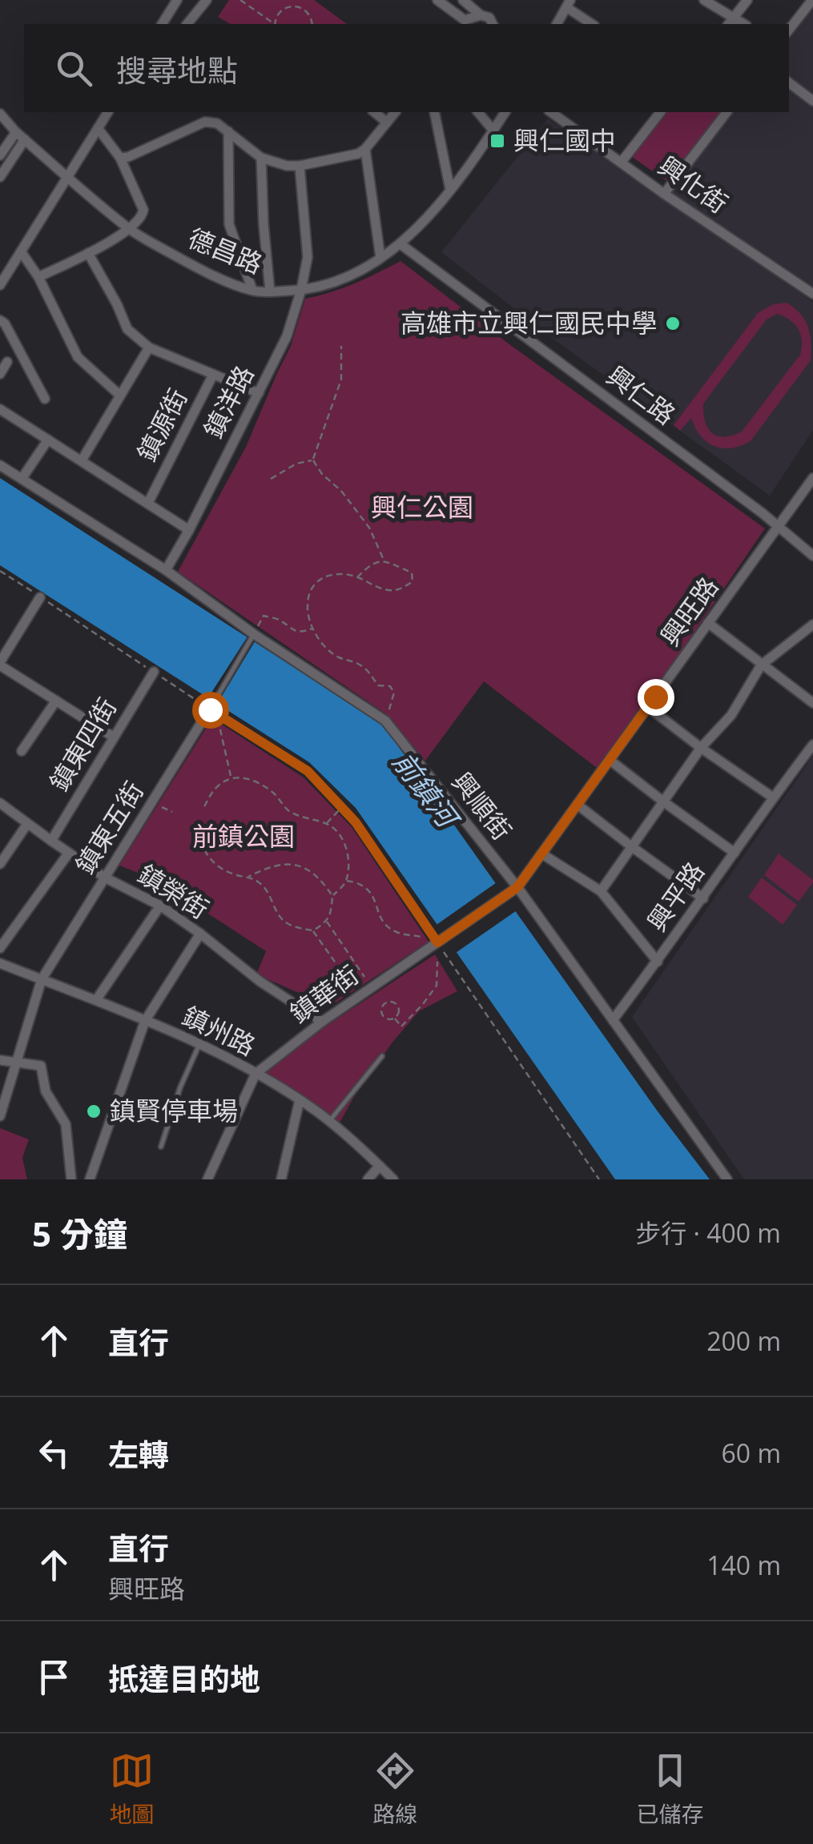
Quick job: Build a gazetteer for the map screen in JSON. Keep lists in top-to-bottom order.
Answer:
{
  "streets": {
    "street": [
      "興化街",
      "德昌路",
      "興仁路",
      "鎮洋路",
      "鎮源街",
      "興旺路",
      "鎮東四街",
      "興順街",
      "鎮東五街",
      "鎮榮街",
      "興平路",
      "鎮華街",
      "鎮州路"
    ]
  },
  "crossings": [
    ["德昌路", "興仁路"],
    ["德昌路", "鎮洋路"],
    ["興仁路", "興旺路"],
    ["鎮洋路", "興順街"],
    ["興旺路", "興順街"],
    ["興旺路", "鎮華街"],
    ["鎮東四街", "鎮榮街"],
    ["興順街", "興平路"],
    ["興順街", "鎮華街"],
    ["鎮東五街", "鎮榮街"],
    ["鎮東五街", "鎮州路"],
    ["鎮榮街", "鎮華街"],
    ["鎮華街", "鎮州路"]
  ],
  "water": ["前鎮河"],
  "parks": ["興仁公園", "前鎮公園"],
  "places": {
    "transit": ["興仁國中"],
    "other": ["高雄市立興仁國民中學", "鎮賢停車場"]
  },
  "page": {
    "search": "搜尋地點",
    "heading": ["5 分鐘", "步行 · 400 m"],
    "list": [
      ["直行", "200 m"],
      ["左轉", "60 m"],
      ["直行", "興旺路", "140 m"],
      "抵達目的地"
    ],
    "nav": ["地圖", "路線", "已儲存"]
  }
}
